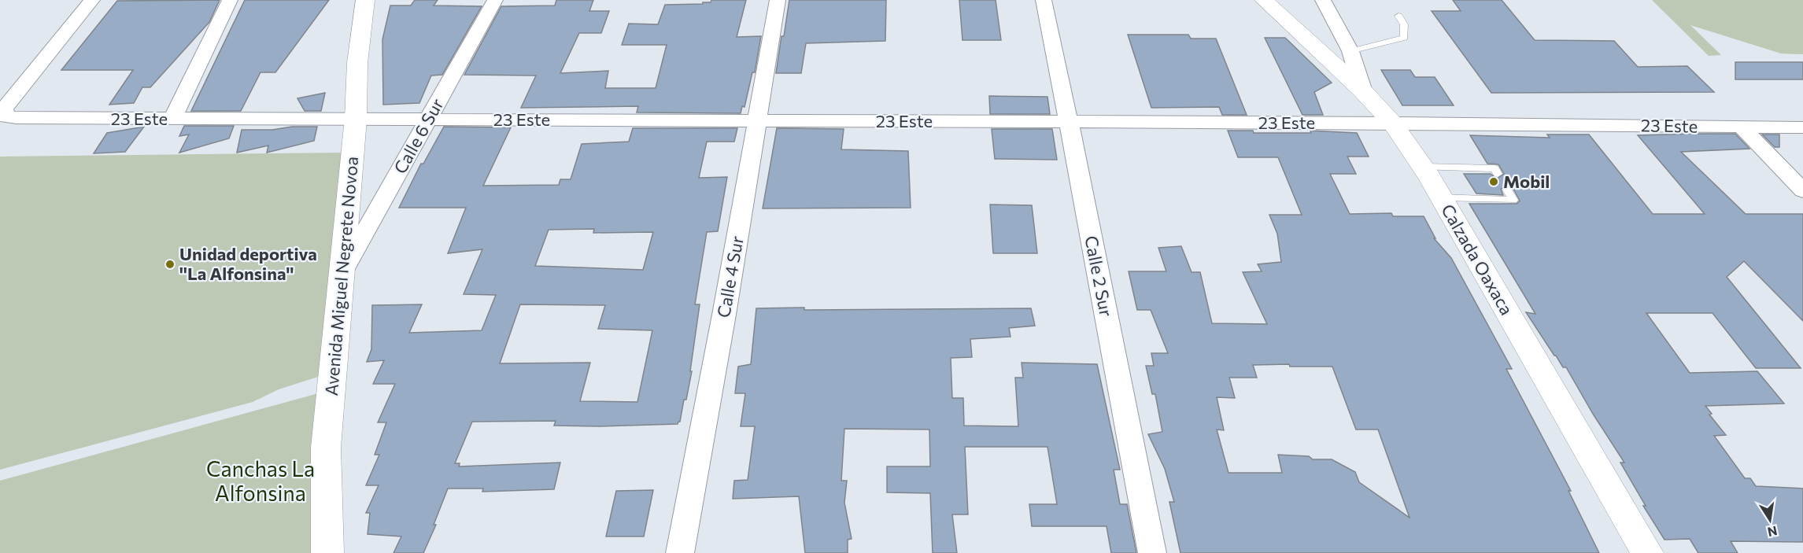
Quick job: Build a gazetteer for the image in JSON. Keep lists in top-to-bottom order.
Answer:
{
  "streets": {
    "main road": ["Calzada Oaxaca", "Avenida Miguel Negrete Novoa"],
    "street": [
      "23 Este",
      "Calle 6 Sur",
      "Calle 2 Sur",
      "Calle 4 Sur"
    ]
  },
  "crossings": [
    ["23 Este", "Calle 6 Sur"],
    ["23 Este", "Calzada Oaxaca"],
    ["23 Este", "Avenida Miguel Negrete Novoa"],
    ["23 Este", "Calle 2 Sur"],
    ["23 Este", "Calle 4 Sur"],
    ["Calle 6 Sur", "Avenida Miguel Negrete Novoa"]
  ],
  "parks": ["Canchas La Alfonsina"],
  "places": ["Mobil", "Unidad deportiva ''La Alfonsina''"],
  "north": "bottom"
}
